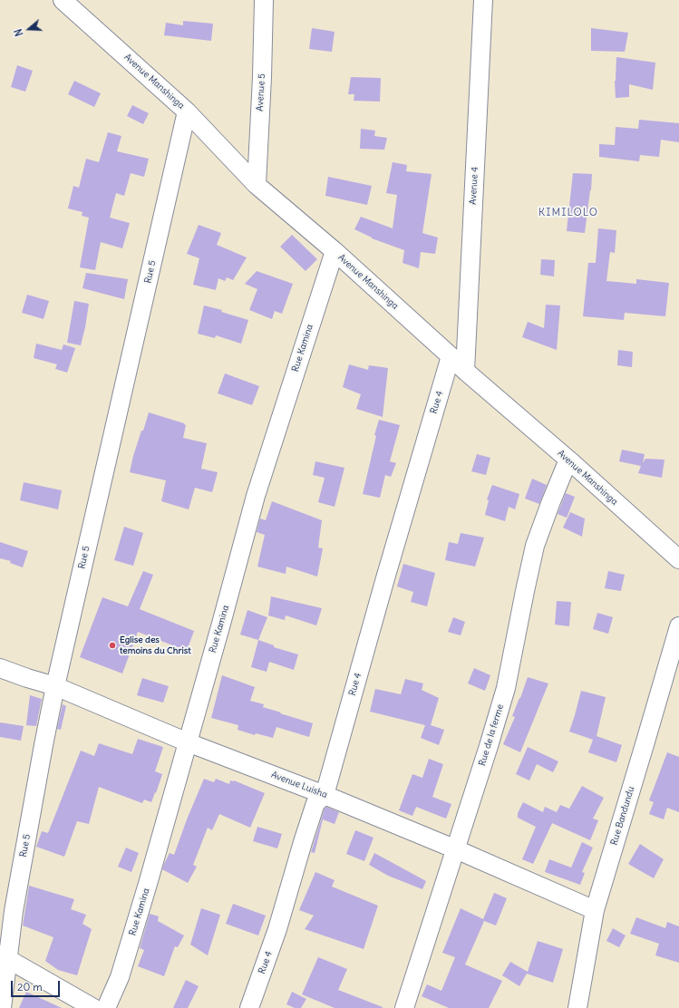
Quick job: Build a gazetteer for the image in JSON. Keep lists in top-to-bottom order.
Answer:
{
  "streets": {
    "street": [
      "Avenue Manshinga",
      "Avenue 5",
      "Avenue 4",
      "Rue 5",
      "Rue Kamina",
      "Rue 4",
      "Rue de la ferme",
      "Avenue Luisha",
      "Rue Bandundu"
    ]
  },
  "crossings": [
    ["Avenue Manshinga", "Avenue 5"],
    ["Avenue Manshinga", "Avenue 4"],
    ["Avenue Manshinga", "Rue 5"],
    ["Avenue Manshinga", "Rue Kamina"],
    ["Avenue Manshinga", "Rue 4"],
    ["Avenue Manshinga", "Rue de la ferme"],
    ["Rue 5", "Avenue Luisha"],
    ["Rue Kamina", "Avenue Luisha"],
    ["Rue 4", "Avenue Luisha"],
    ["Rue de la ferme", "Avenue Luisha"],
    ["Avenue Luisha", "Rue Bandundu"]
  ],
  "districts": ["KIMILOLO"],
  "places": ["Eglise des temoins du Christ"],
  "scale_bar": "20 m",
  "north": "left"
}
